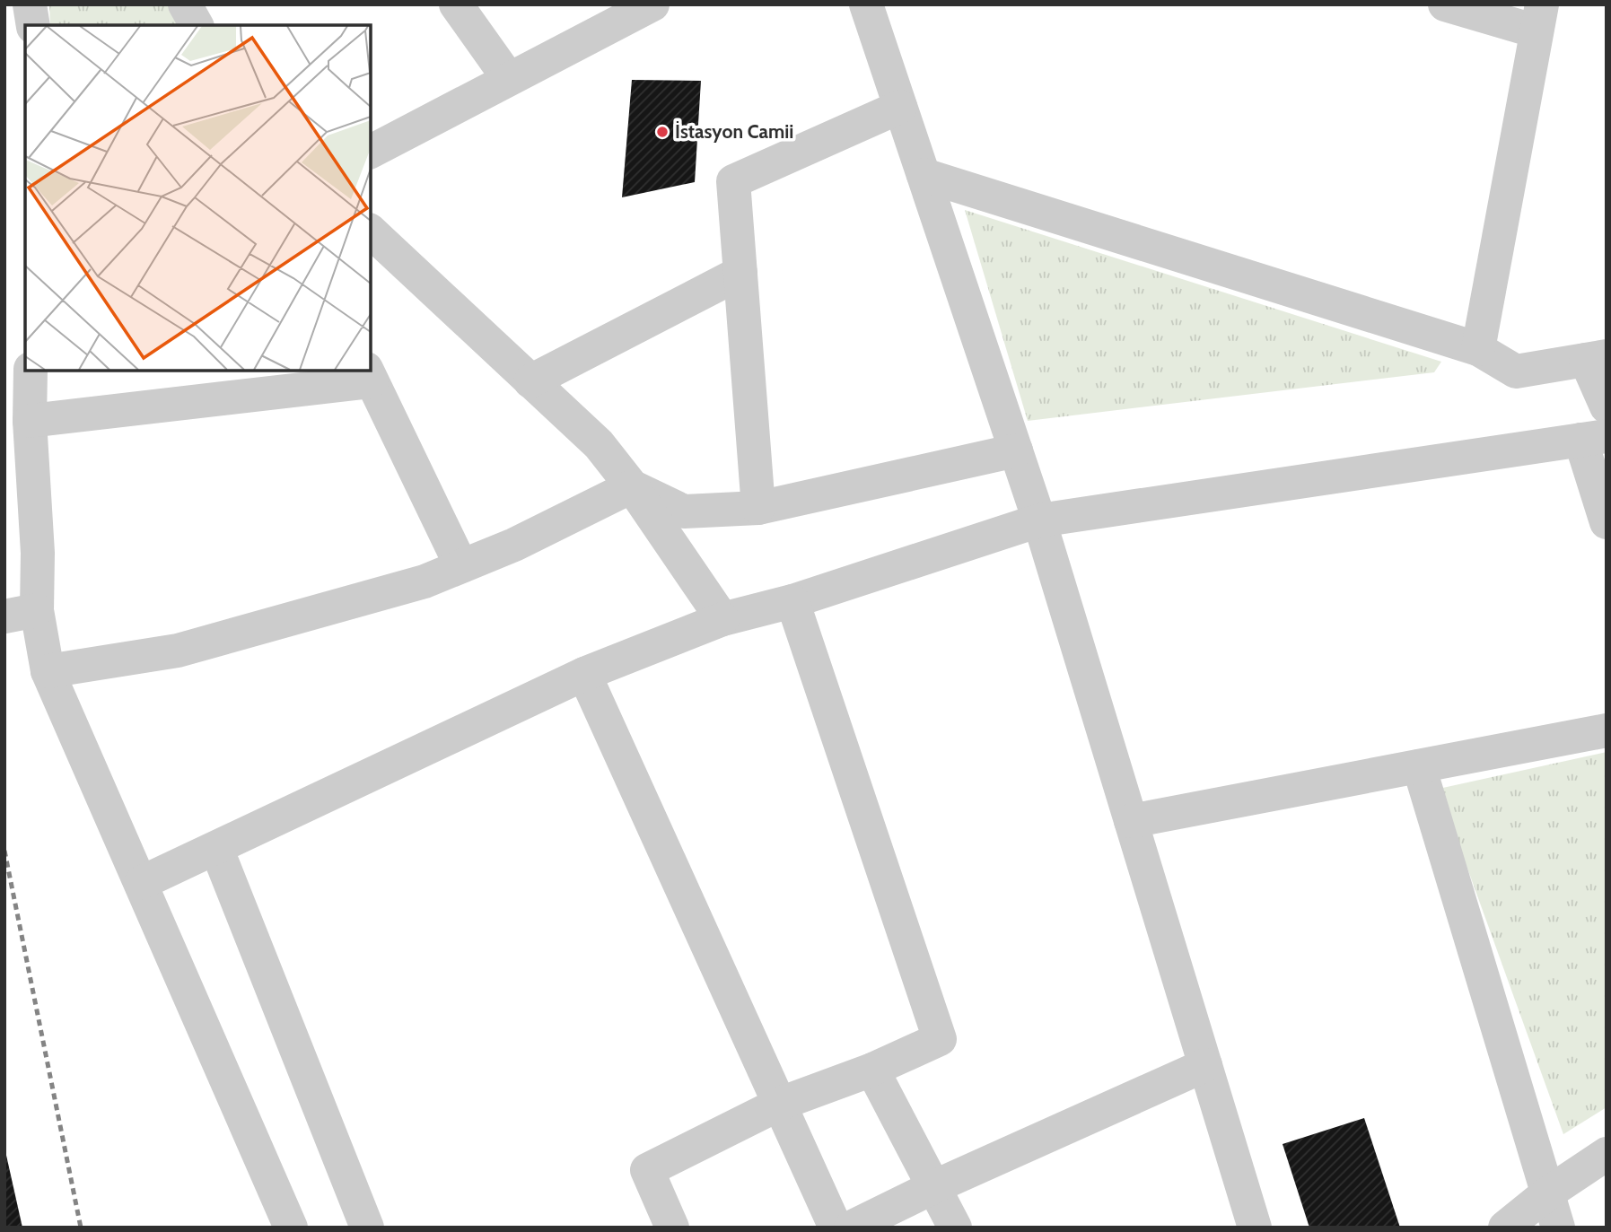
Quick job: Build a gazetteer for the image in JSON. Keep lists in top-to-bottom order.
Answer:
{
  "places": ["İstasyon Camii"]
}
